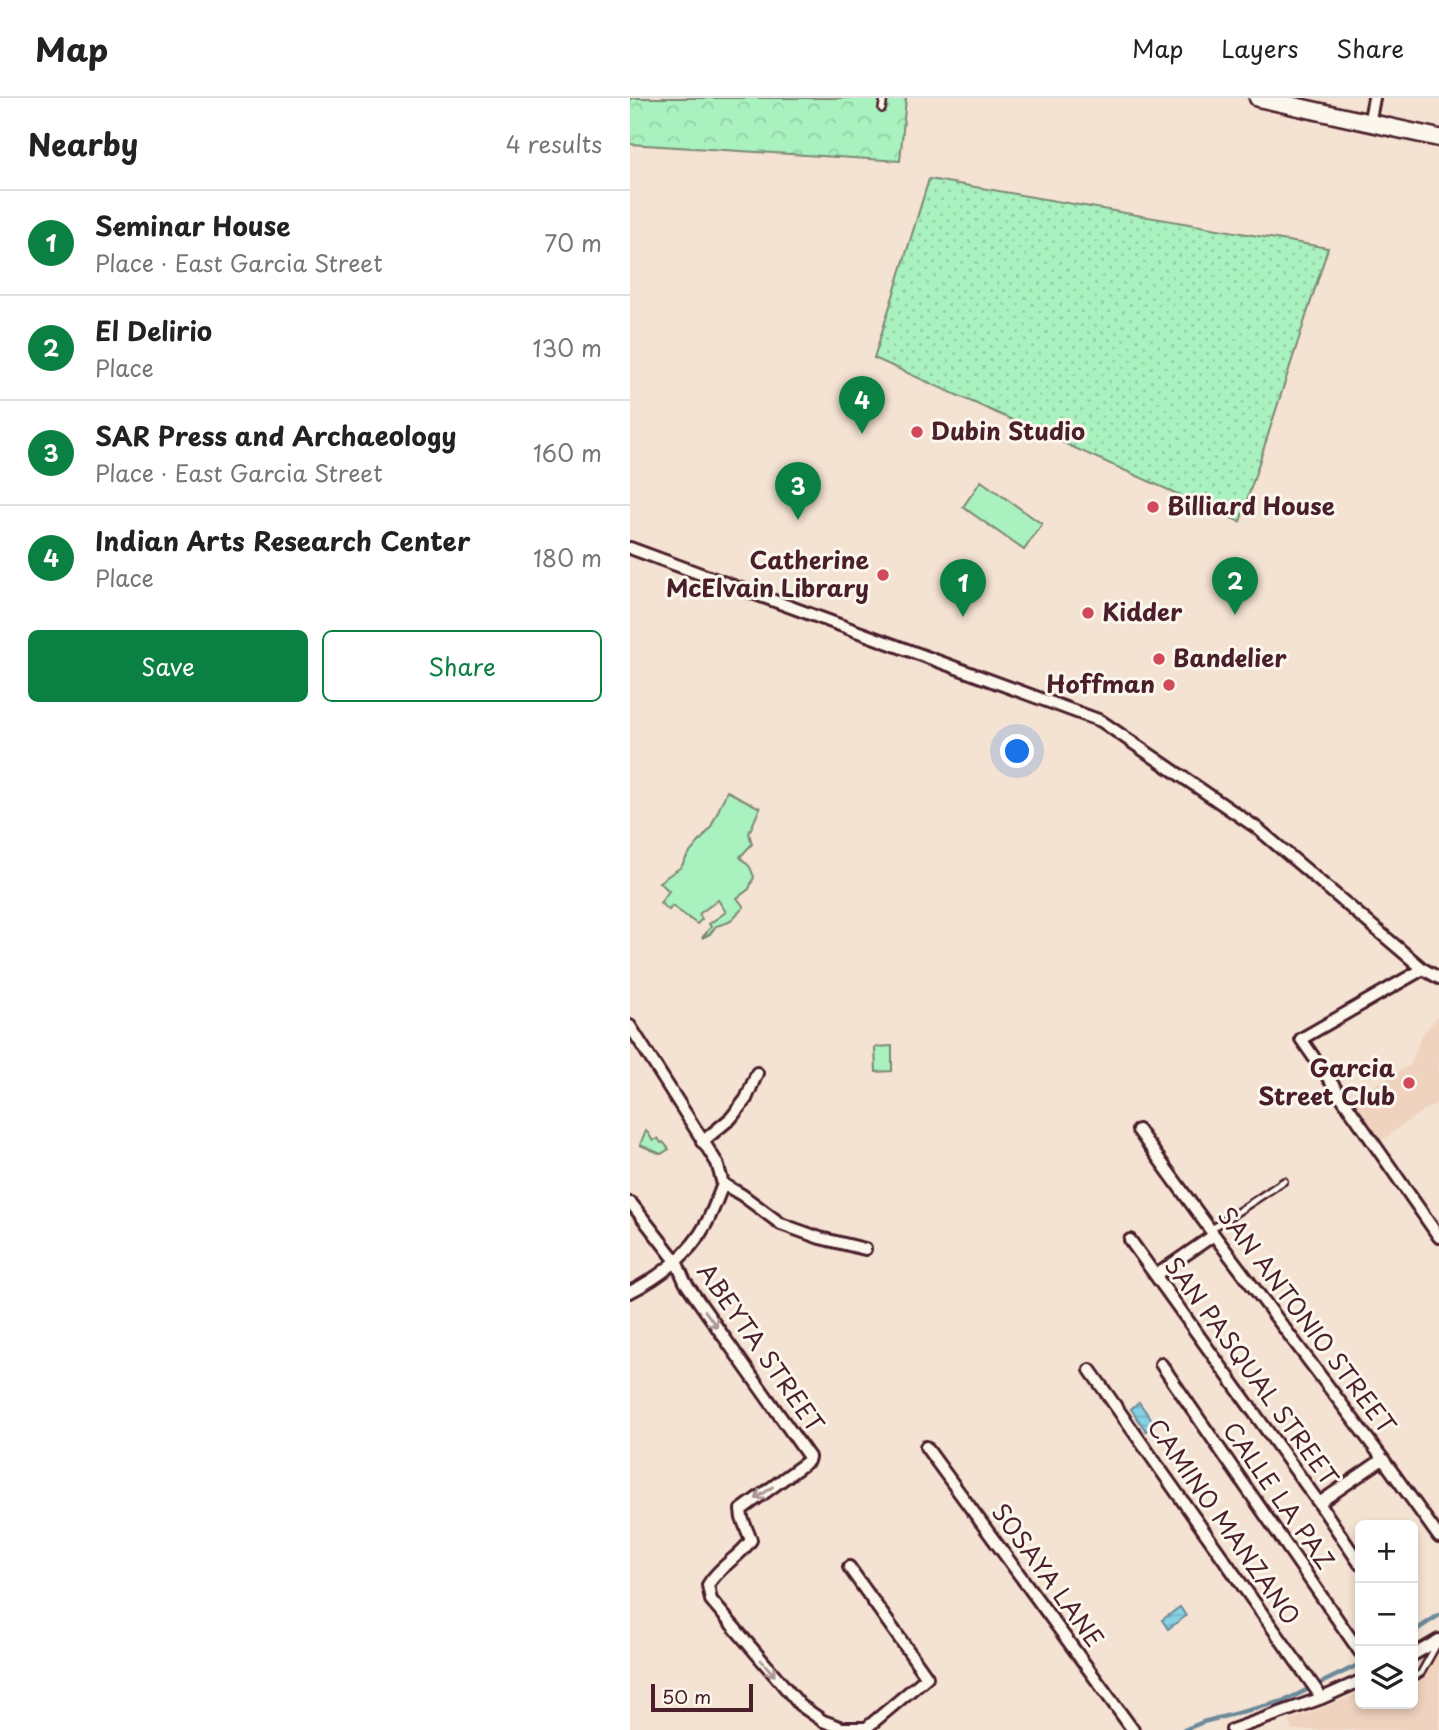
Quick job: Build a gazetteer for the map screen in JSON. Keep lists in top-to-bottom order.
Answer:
{
  "streets": {
    "street": [
      "SAN ANTONIO STREET",
      "ABEYTA STREET",
      "SAN PASQUAL STREET",
      "CALLE LA PAZ",
      "CAMINO MANZANO",
      "SOSAYA LANE"
    ]
  },
  "places": [
    "Dubin Studio",
    "Billiard House",
    "Catherine McElvain Library",
    "Kidder",
    "Bandelier",
    "Hoffman",
    "Garcia Street Club"
  ],
  "scale_bar": "50 m",
  "page": {
    "header": "Map",
    "nav": ["Map", "Layers", "Share"],
    "heading": ["Nearby", "4 results"],
    "list": [
      {
        "mark": "1",
        "name": "Seminar House",
        "note": "Place · East Garcia Street",
        "value": "70 m"
      },
      {
        "mark": "2",
        "name": "El Delirio",
        "note": "Place",
        "value": "130 m"
      },
      {
        "mark": "3",
        "name": "SAR Press and Archaeology",
        "note": "Place · East Garcia Street",
        "value": "160 m"
      },
      {
        "mark": "4",
        "name": "Indian Arts Research Center",
        "note": "Place",
        "value": "180 m"
      }
    ],
    "pins": [
      "4",
      "3",
      "2",
      "1"
    ],
    "buttons": ["Save", "Share"],
    "map_buttons": ["+", "−"],
    "scale": "50 m"
  }
}
